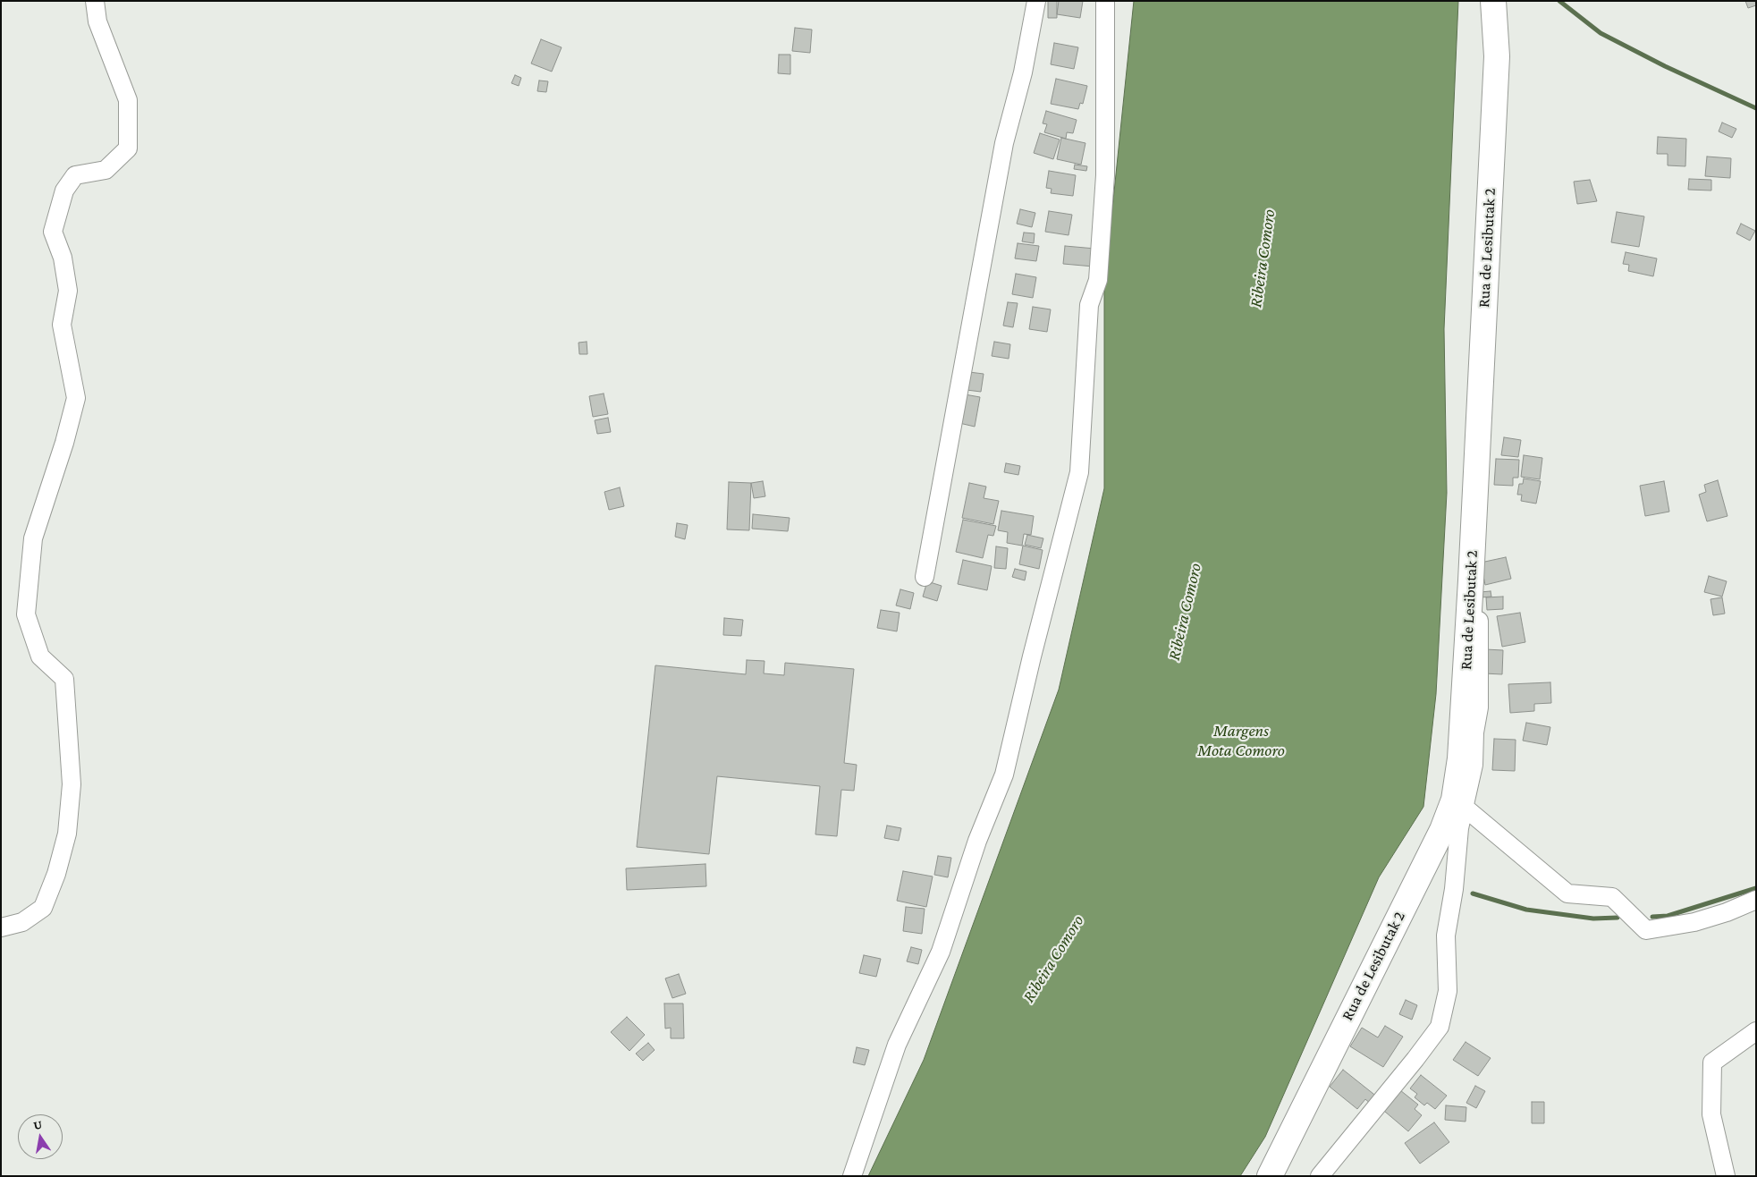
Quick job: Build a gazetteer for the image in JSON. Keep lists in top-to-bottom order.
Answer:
{
  "streets": {
    "main road": ["Rua de Lesibutak 2"]
  },
  "water": ["Ribeira Comoro", "Margens Mota Comoro"],
  "north": "top"
}
